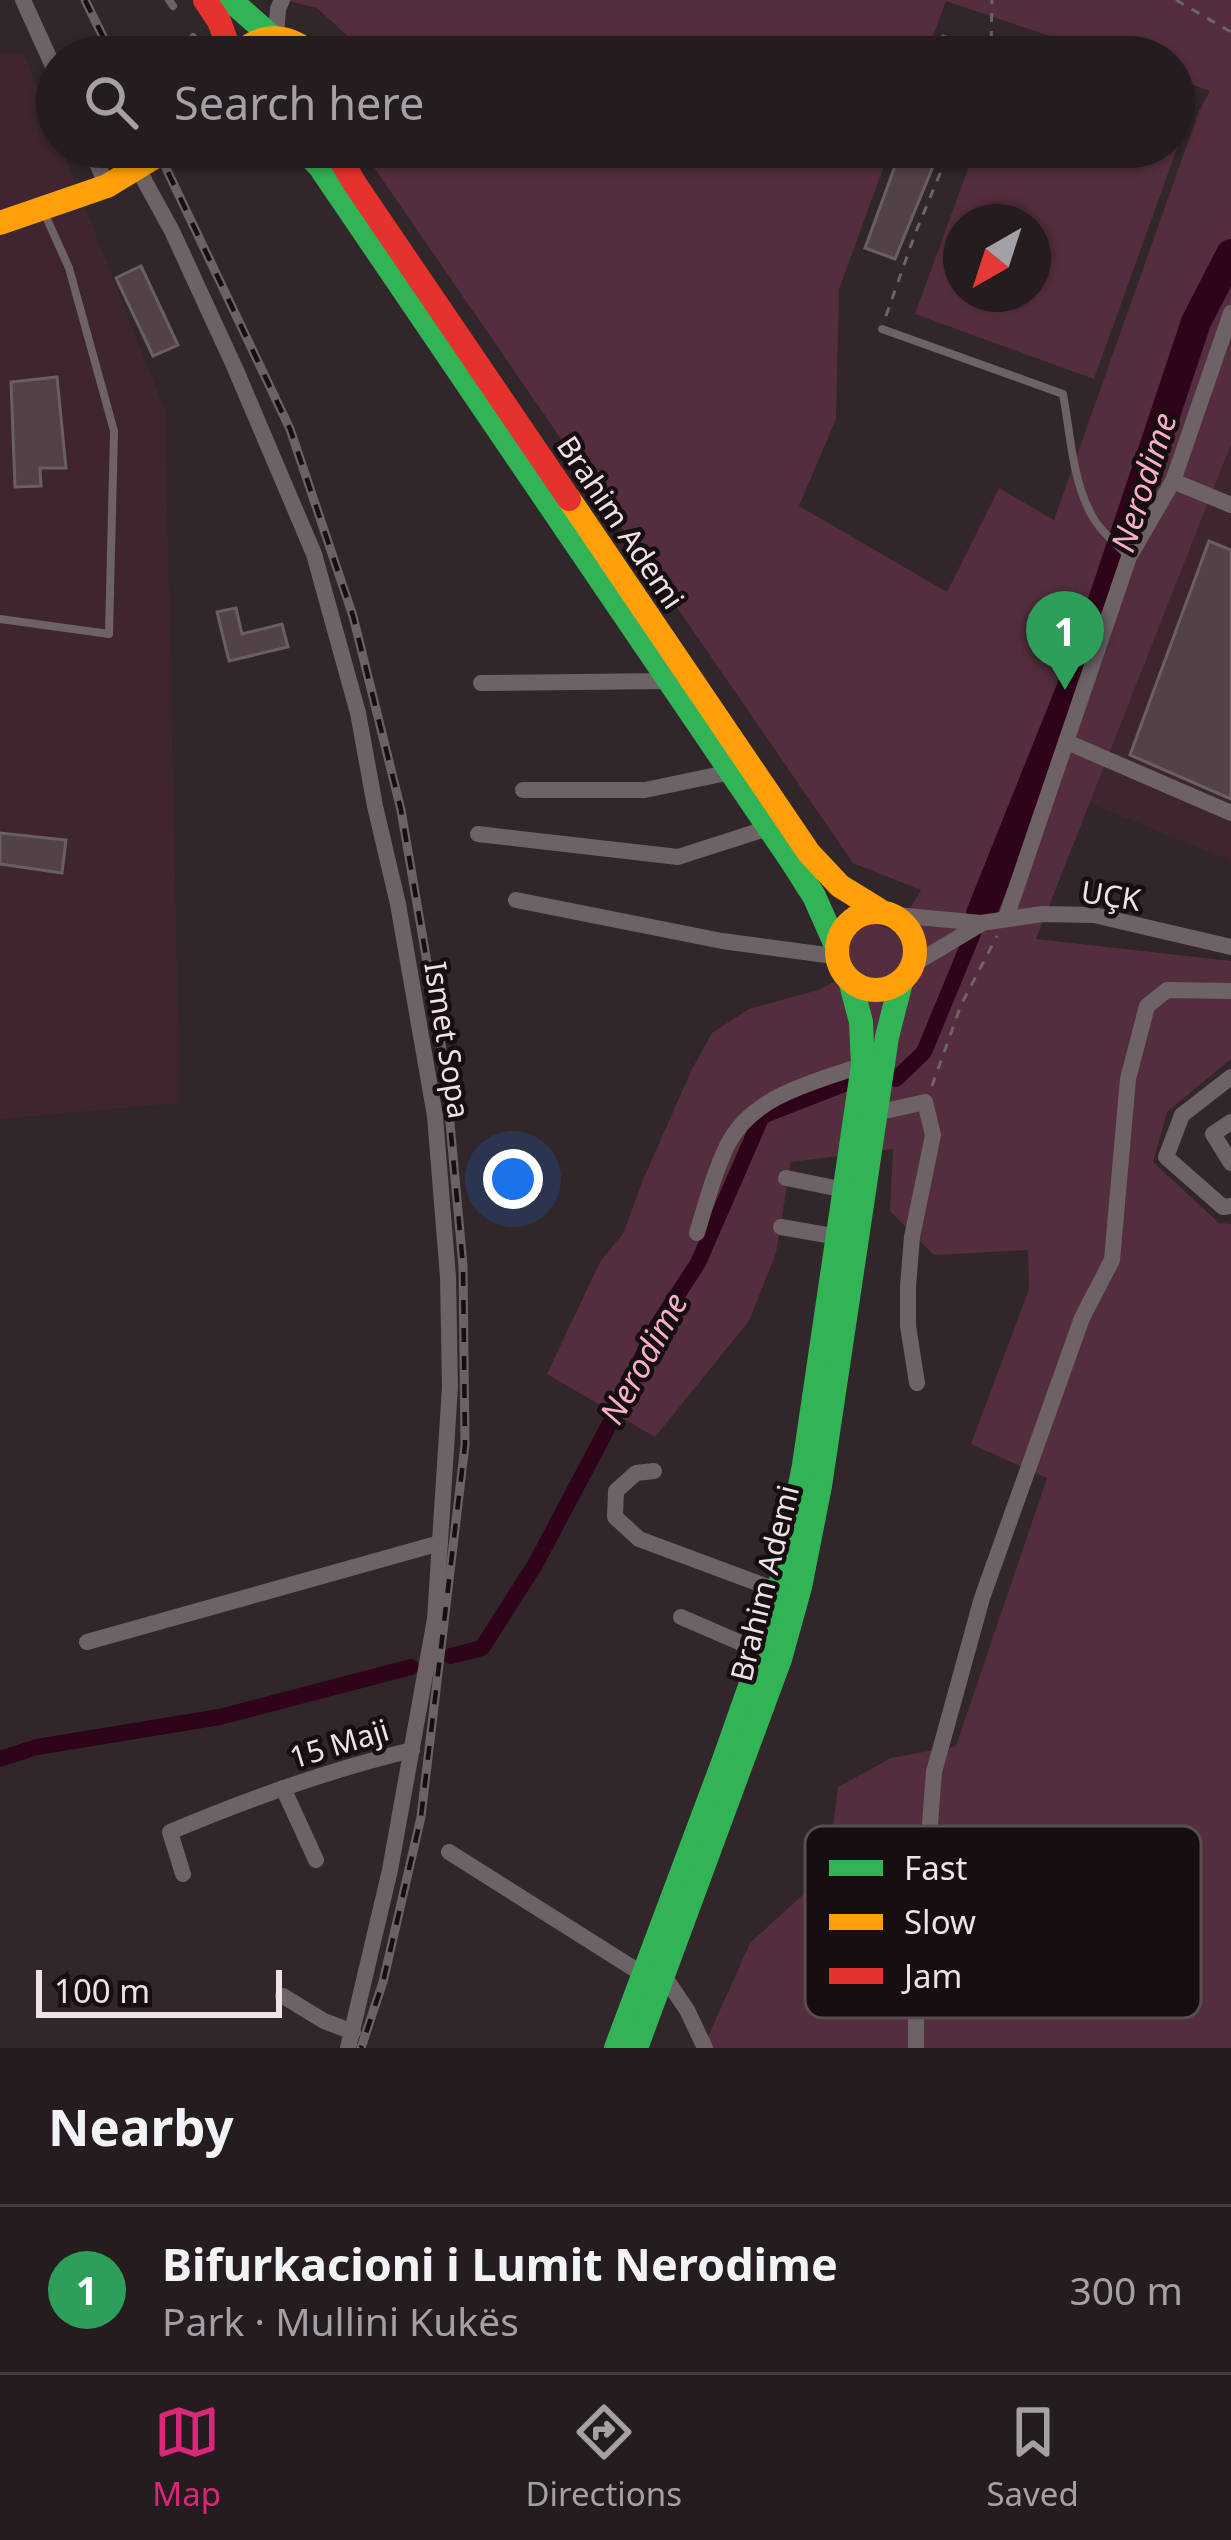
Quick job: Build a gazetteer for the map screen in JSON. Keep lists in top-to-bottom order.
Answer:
{
  "streets": {
    "main road": ["Brahim Ademi"],
    "street": ["UÇK", "Ismet Sopa", "15 Maji"]
  },
  "crossings": [
    ["Brahim Ademi", "UÇK"],
    ["Ismet Sopa", "15 Maji"]
  ],
  "water": ["Nerodime"],
  "legend": ["Fast", "Slow", "Jam"],
  "scale_bar": "100 m",
  "north": "bottom left",
  "page": {
    "search": "Search here",
    "pins": "1",
    "scale": "100 m",
    "heading": "Nearby",
    "list": [
      {
        "mark": "1",
        "name": "Bifurkacioni i Lumit Nerodime",
        "note": "Park · Mullini Kukës",
        "value": "300 m"
      }
    ],
    "nav": ["Map", "Directions", "Saved"]
  }
}
